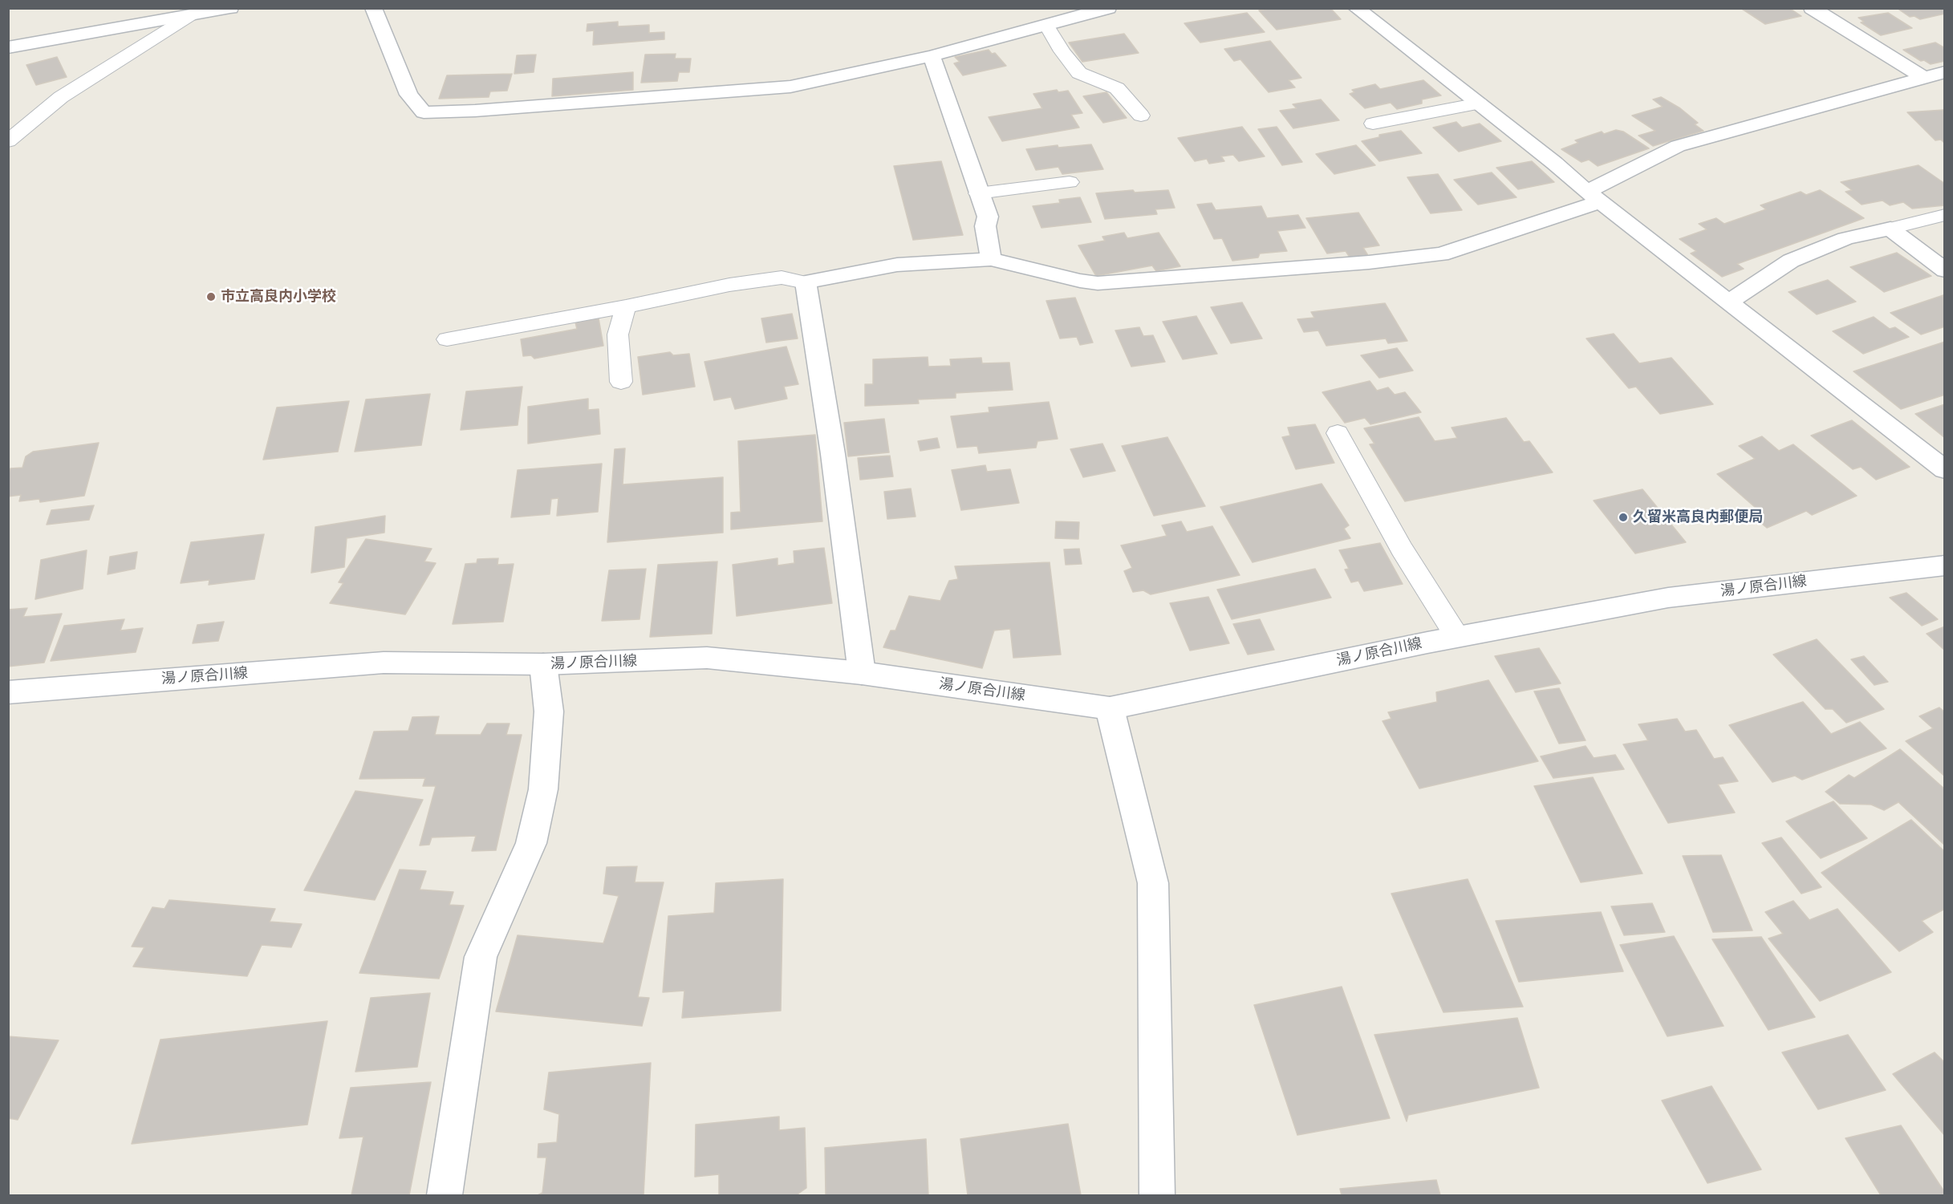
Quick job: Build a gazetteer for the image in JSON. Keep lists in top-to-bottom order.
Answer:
{
  "streets": {
    "street": ["湯ノ原合川線"]
  },
  "places": ["市立高良内小学校", "久留米高良内郵便局"]
}
